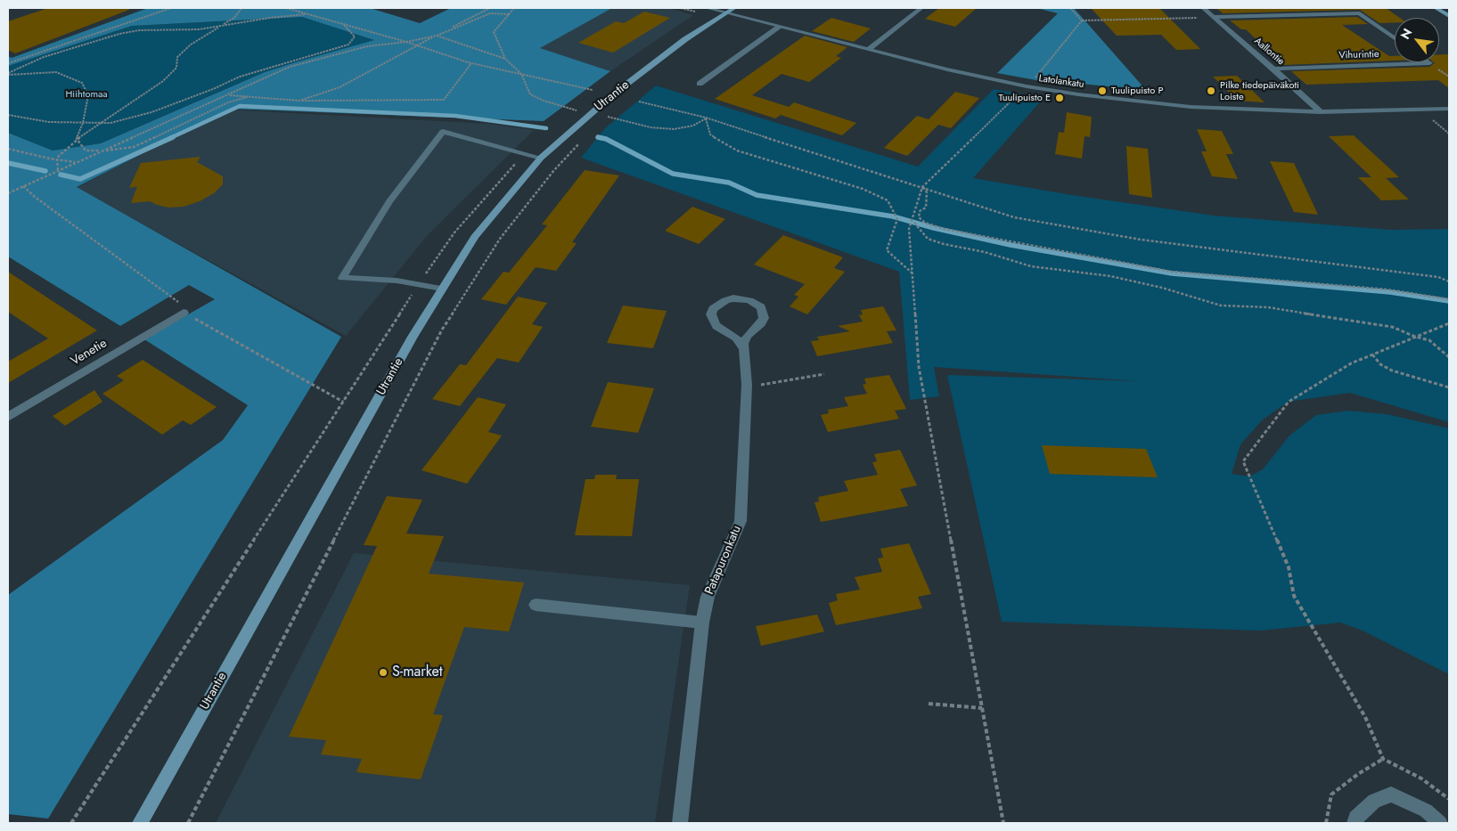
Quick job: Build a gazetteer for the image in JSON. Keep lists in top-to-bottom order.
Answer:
{
  "streets": {
    "main road": ["Utrantie"],
    "street": [
      "Aallontie",
      "Vihurintie",
      "Latolankatu",
      "Venetie",
      "Patapuronkatu"
    ]
  },
  "crossings": [
    ["Aallontie", "Vihurintie"],
    ["Aallontie", "Latolankatu"],
    ["Latolankatu", "Utrantie"]
  ],
  "parks": ["Hiihtomaa"],
  "places": [
    "Tuulipuisto P",
    "Pilke tiedepäiväkoti Loiste",
    "Tuulipuisto E",
    "S-market"
  ],
  "north": "top left"
}
